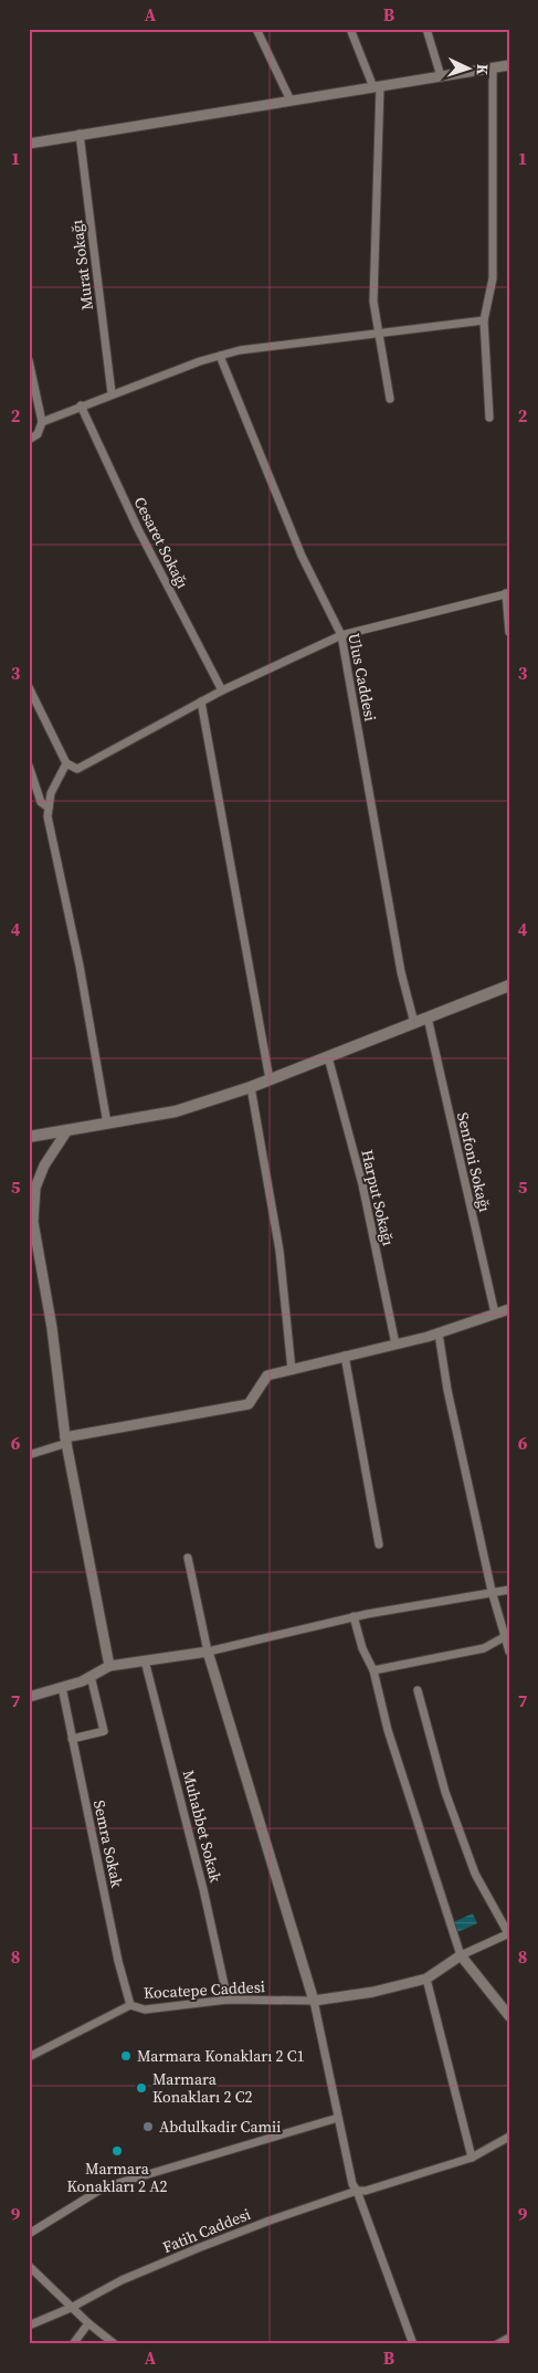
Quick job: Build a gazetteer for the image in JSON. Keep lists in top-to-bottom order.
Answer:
{
  "streets": {
    "street": [
      "Murat Sokağı",
      "Cesaret Sokağı",
      "Ulus Caddesi",
      "Senfoni Sokağı",
      "Harput Sokağı",
      "Muhabbet Sokak",
      "Semra Sokak",
      "Kocatepe Caddesi",
      "Fatih Caddesi"
    ]
  },
  "crossings": [
    ["Muhabbet Sokak", "Kocatepe Caddesi"],
    ["Semra Sokak", "Kocatepe Caddesi"]
  ],
  "places": [
    "Marmara Konakları 2 C1",
    "Marmara Konakları 2 C2",
    "Abdulkadir Camii",
    "Marmara Konakları 2 A2"
  ],
  "north": "right",
  "grid": {
    "columns": ["A", "B"],
    "rows": [
      "1",
      "2",
      "3",
      "4",
      "5",
      "6",
      "7",
      "8",
      "9"
    ]
  }
}
